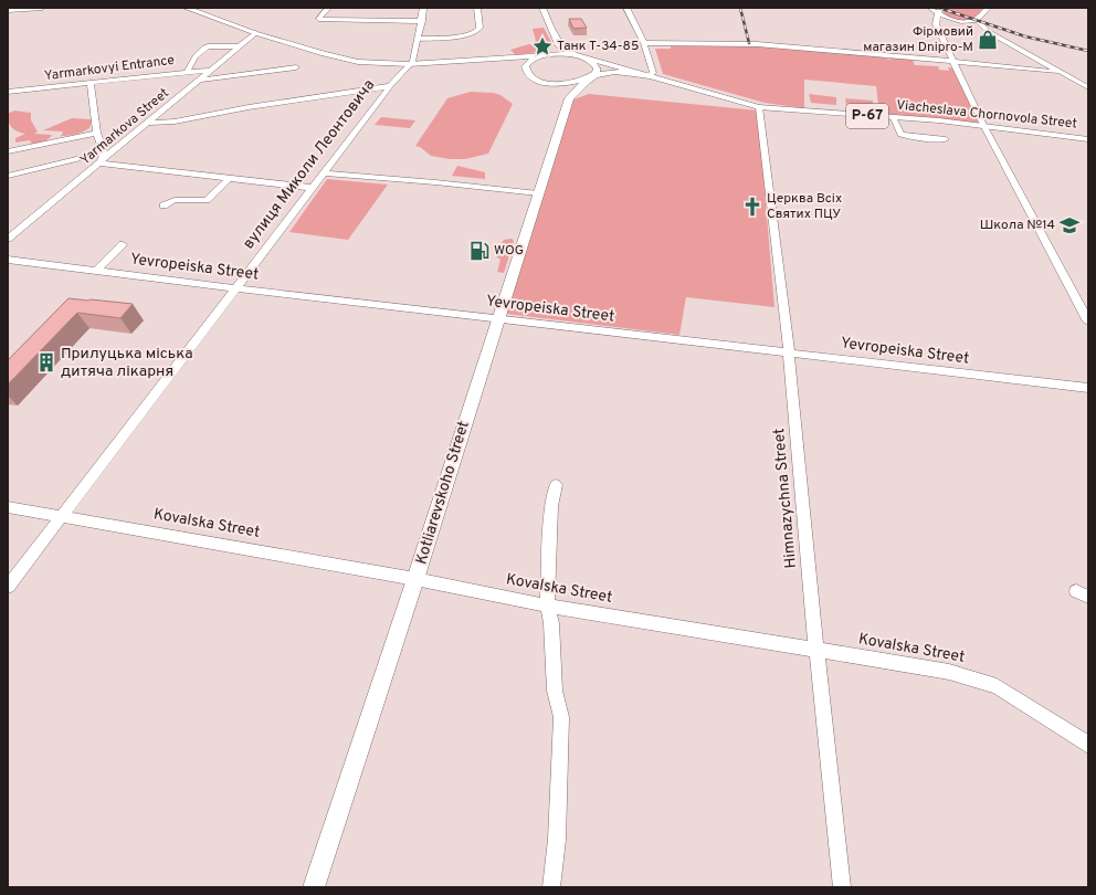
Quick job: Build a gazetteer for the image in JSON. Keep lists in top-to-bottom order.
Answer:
{
  "streets": {
    "main road": ["Viacheslava Chornovola Street", "Р-67", "Kotliarevskoho Street"],
    "street": [
      "Yarmarkovyi Entrance",
      "Yarmarkova Street",
      "вулиця Миколи Леонтовича",
      "Yevropeiska Street",
      "Himnazychna Street",
      "Kovalska Street"
    ]
  },
  "crossings": [
    ["Yarmarkovyi Entrance", "Yarmarkova Street"],
    ["Viacheslava Chornovola Street", "Р-67"],
    ["Viacheslava Chornovola Street", "Himnazychna Street"],
    ["вулиця Миколи Леонтовича", "Yevropeiska Street"],
    ["вулиця Миколи Леонтовича", "Kovalska Street"],
    ["Yevropeiska Street", "Kotliarevskoho Street"],
    ["Yevropeiska Street", "Himnazychna Street"],
    ["Kotliarevskoho Street", "Kovalska Street"],
    ["Himnazychna Street", "Kovalska Street"]
  ],
  "places": {
    "shop": ["Фірмовий магазин Dnipro-M"],
    "place": ["Танк Т-34-85"],
    "church": ["Церква Всіх Святих ПЦУ"],
    "school or university": ["Школа №14"],
    "fuel station": ["WOG"],
    "building": ["Прилуцька міська дитяча лікарня"]
  }
}
